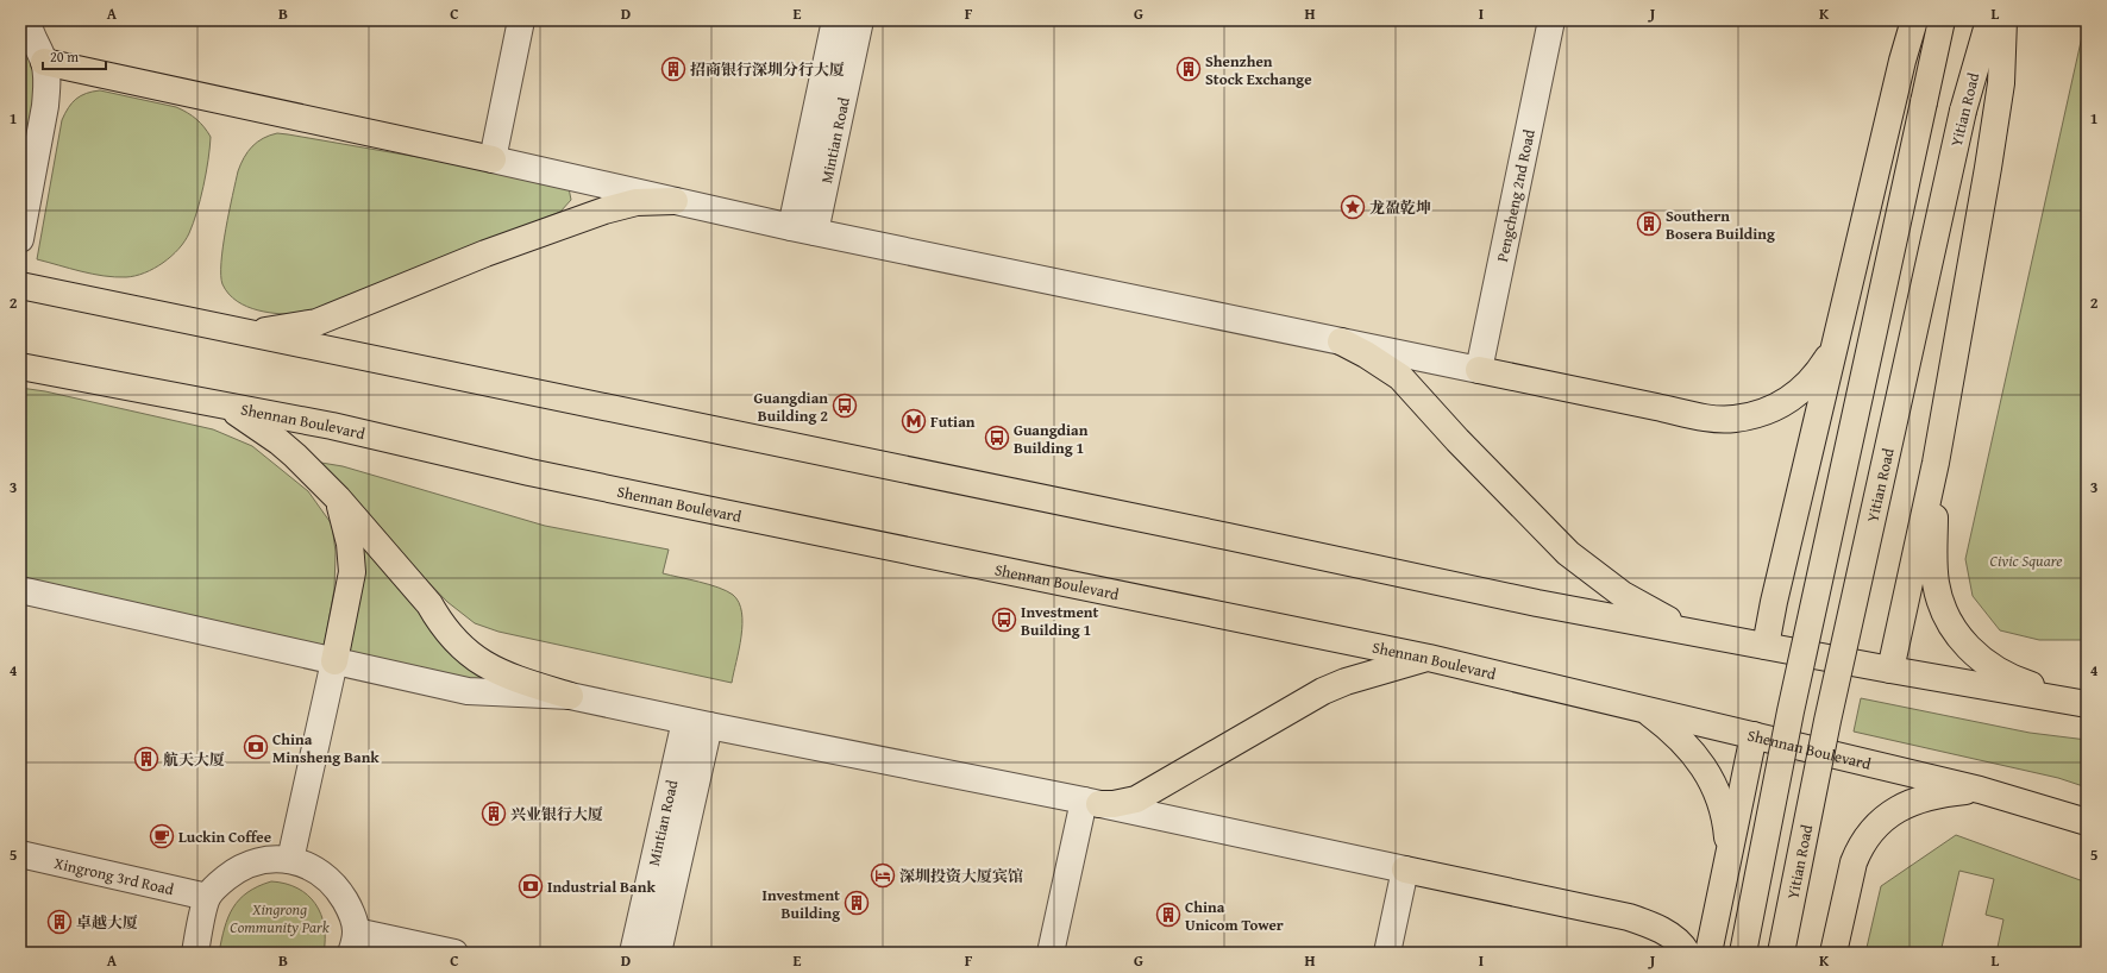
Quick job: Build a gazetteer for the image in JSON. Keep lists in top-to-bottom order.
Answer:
{
  "streets": {
    "main road": ["Yitian Road", "Shennan Boulevard"],
    "street": ["Mintian Road", "Pengcheng 2nd Road", "Xingrong 3rd Road"]
  },
  "parks": ["Civic Square", "Xingrong Community Park"],
  "places": {
    "building": [
      "招商银行深圳分行大厦",
      "Shenzhen Stock Exchange",
      "Southern Bosera Building",
      "航天大厦",
      "兴业银行大厦",
      "Investment Building",
      "China Unicom Tower",
      "卓越大厦"
    ],
    "place": ["龙盈乾坤"],
    "bus stop": ["Guangdian Building 2", "Guangdian Building 1", "Investment Building 1"],
    "metro station": ["Futian"],
    "bank": ["China Minsheng Bank", "Industrial Bank"],
    "cafe": ["Luckin Coffee"],
    "hotel": ["深圳投资大厦宾馆"]
  },
  "scale_bar": "20 m",
  "grid": {
    "columns": [
      "A",
      "B",
      "C",
      "D",
      "E",
      "F",
      "G",
      "H",
      "I",
      "J",
      "K",
      "L"
    ],
    "rows": [
      "1",
      "2",
      "3",
      "4",
      "5"
    ]
  }
}
